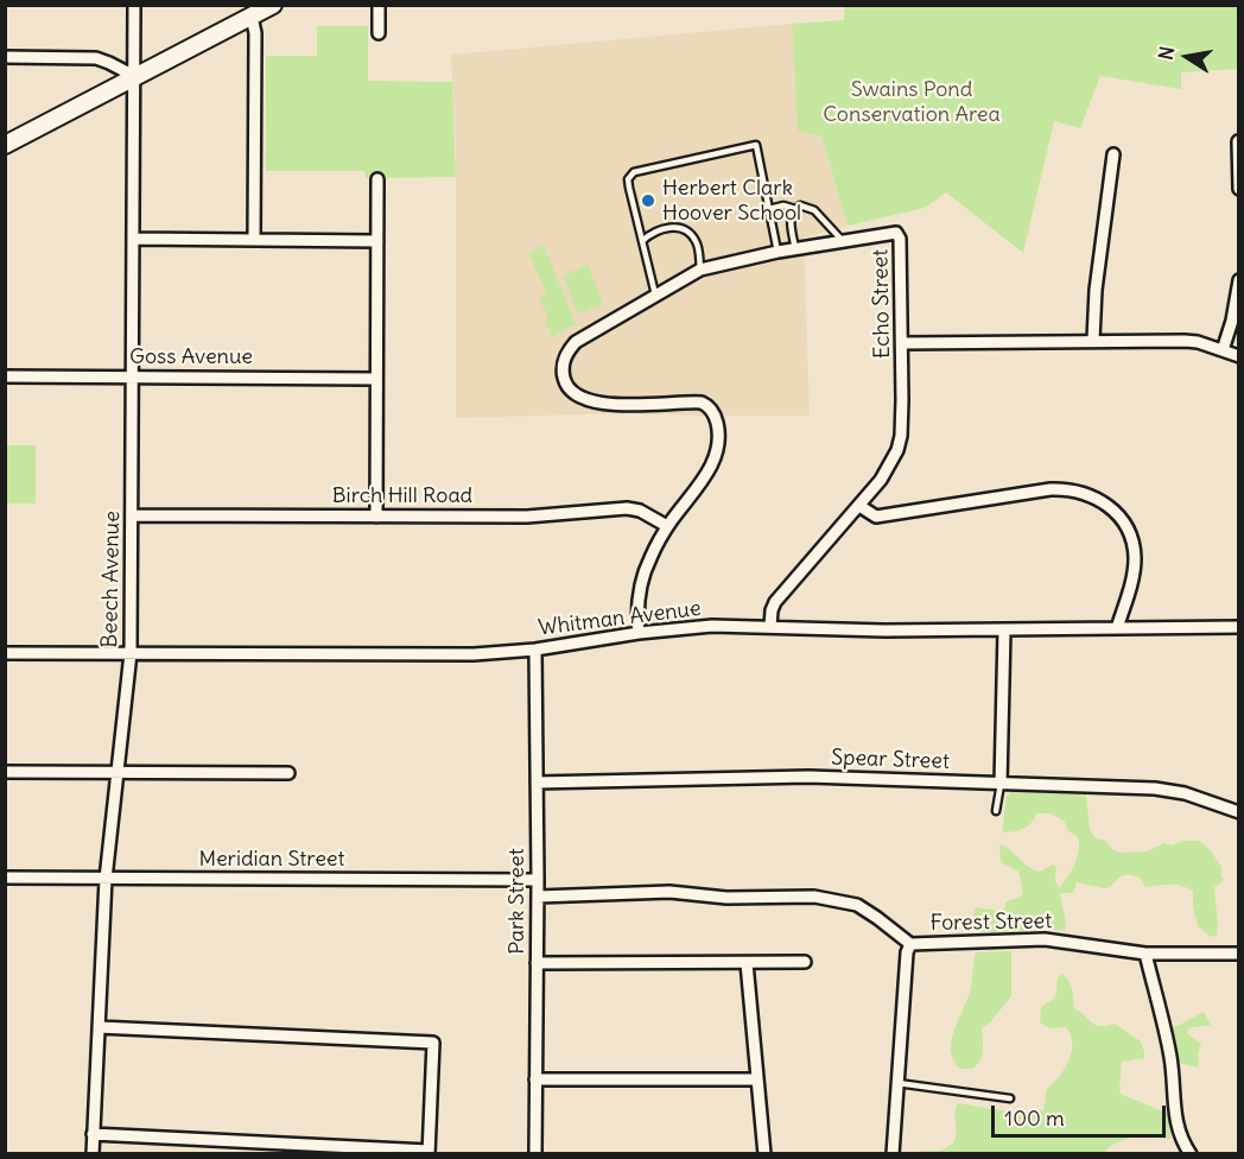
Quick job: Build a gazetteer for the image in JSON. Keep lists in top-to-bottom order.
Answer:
{
  "streets": {
    "street": [
      "Echo Street",
      "Goss Avenue",
      "Birch Hill Road",
      "Beech Avenue",
      "Whitman Avenue",
      "Spear Street",
      "Meridian Street",
      "Park Street",
      "Forest Street"
    ]
  },
  "crossings": [
    ["Echo Street", "Birch Hill Road"],
    ["Echo Street", "Whitman Avenue"],
    ["Goss Avenue", "Beech Avenue"],
    ["Birch Hill Road", "Beech Avenue"],
    ["Beech Avenue", "Whitman Avenue"],
    ["Beech Avenue", "Meridian Street"],
    ["Whitman Avenue", "Park Street"],
    ["Spear Street", "Park Street"],
    ["Meridian Street", "Park Street"],
    ["Park Street", "Forest Street"]
  ],
  "parks": ["Swains Pond Conservation Area"],
  "places": ["Herbert Clark Hoover School"],
  "scale_bar": "100 m",
  "north": "left"
}
